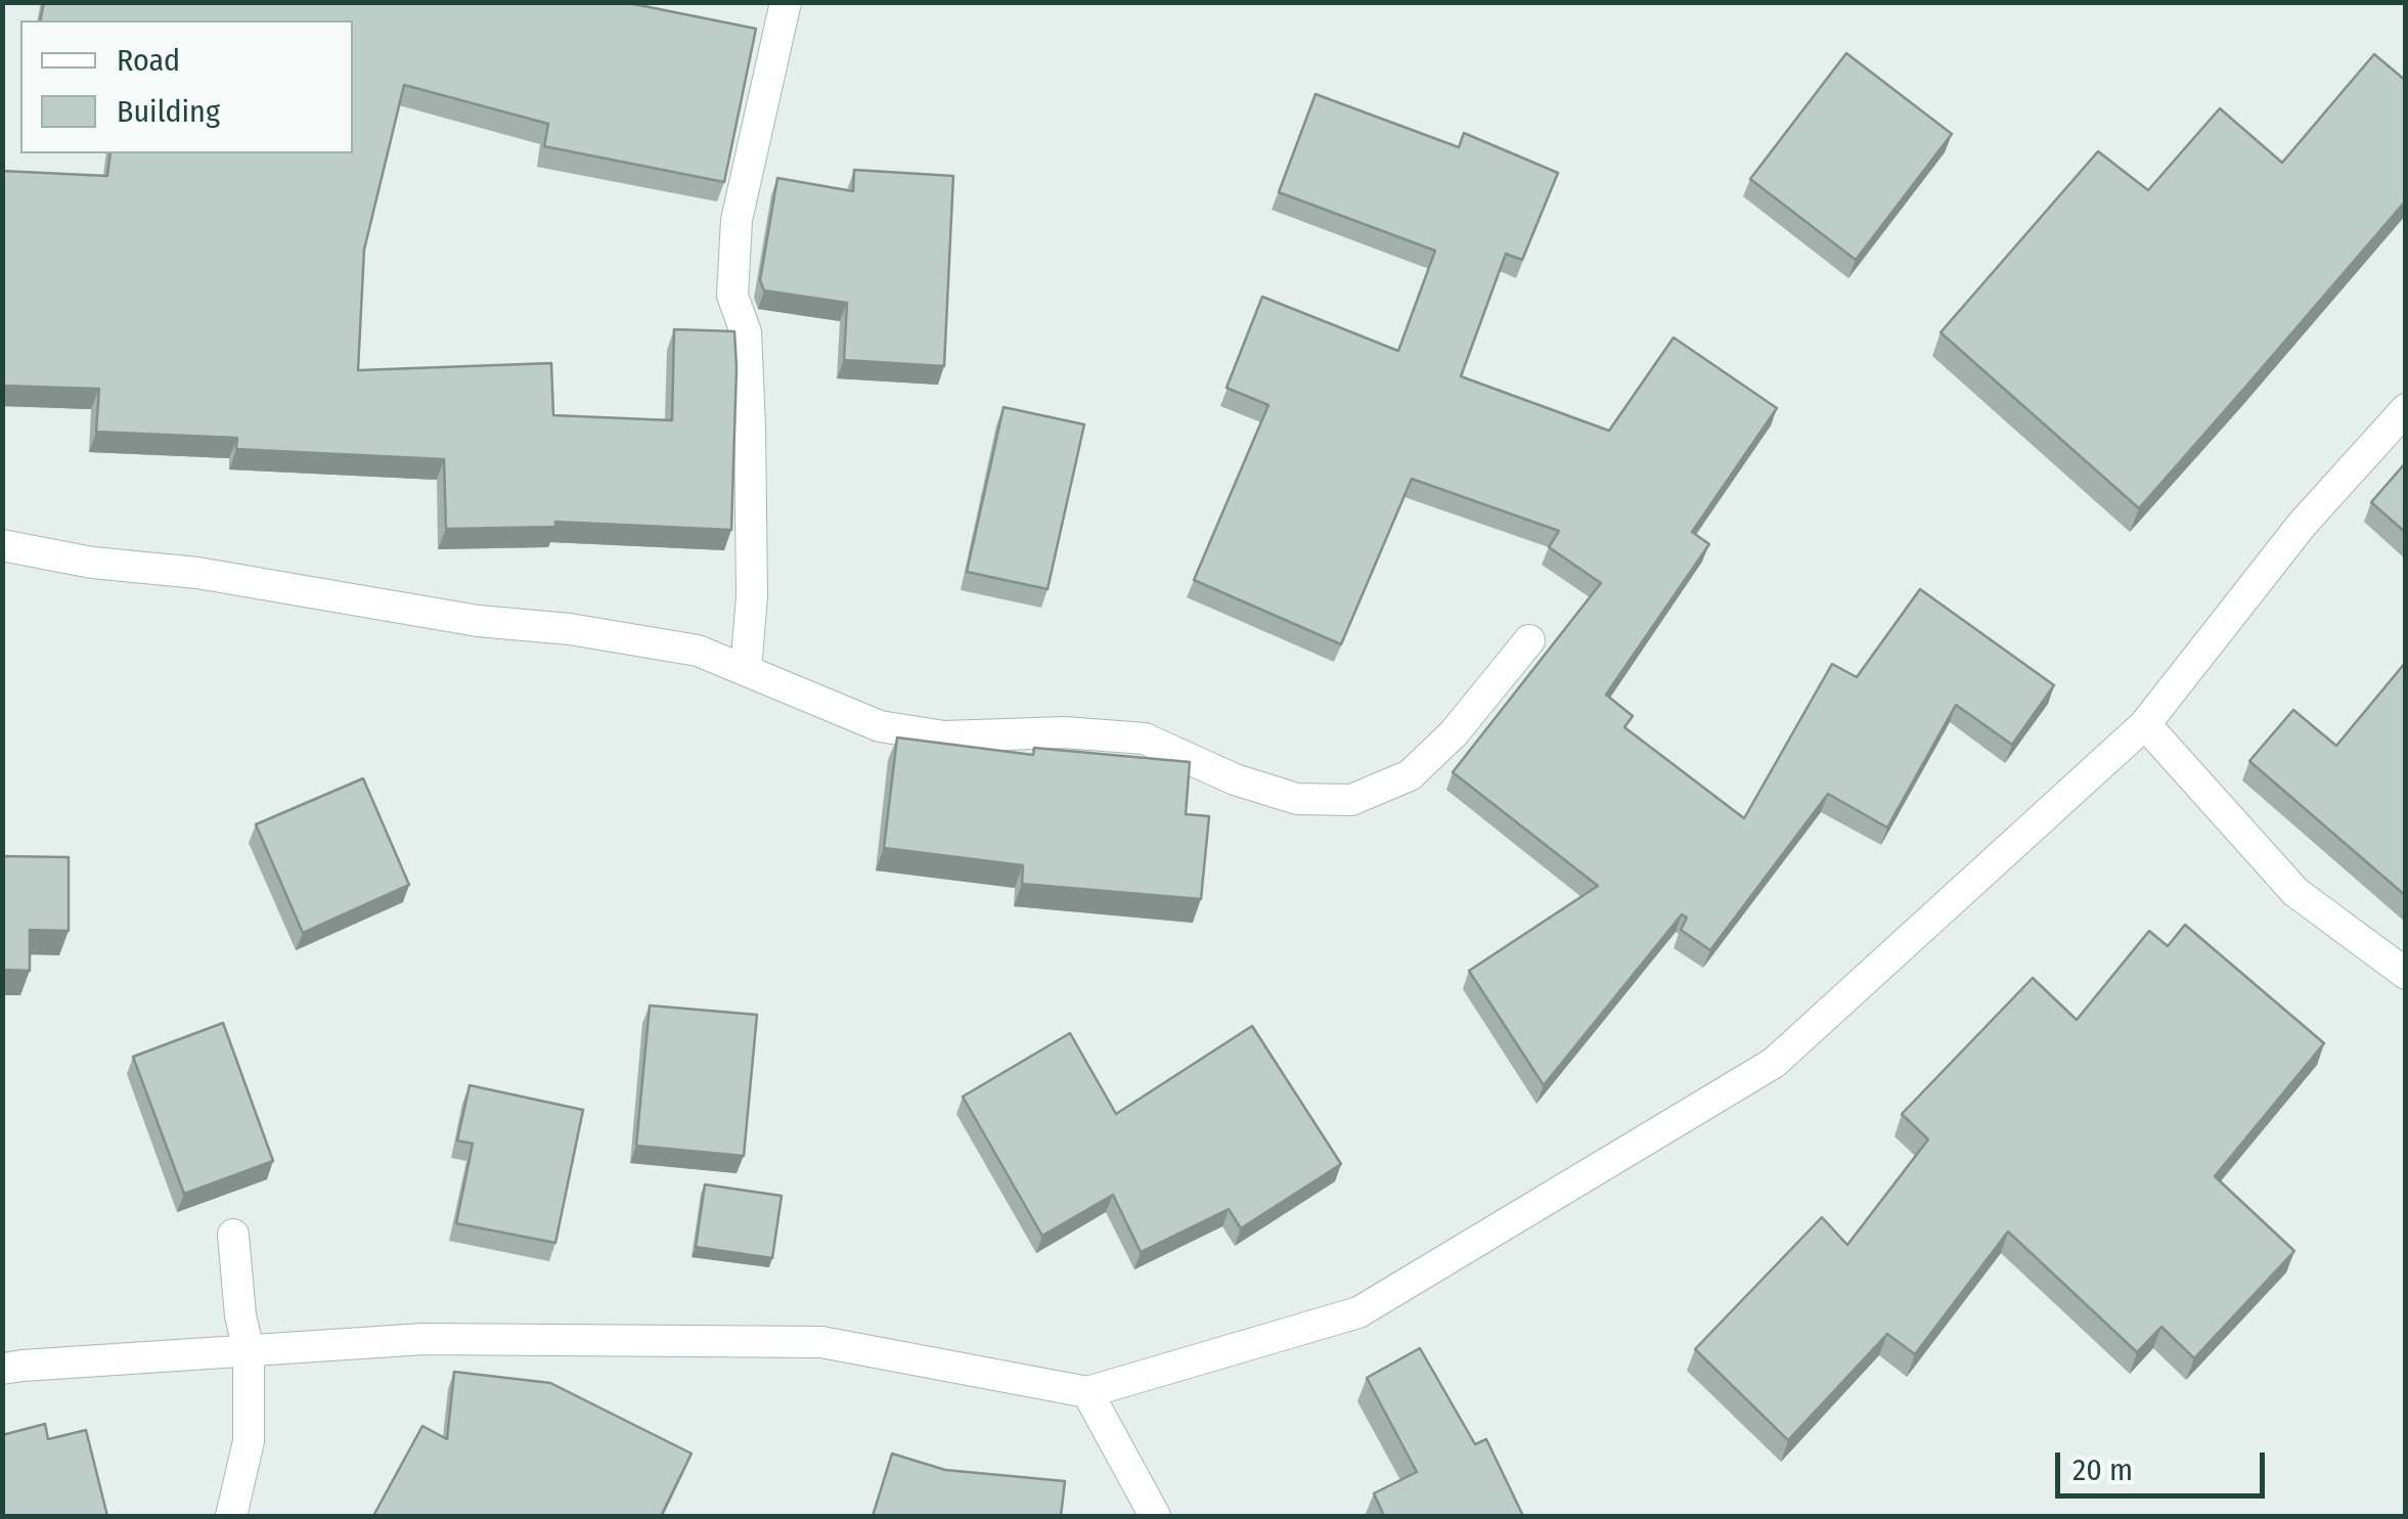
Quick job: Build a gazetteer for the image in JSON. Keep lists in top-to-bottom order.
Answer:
{
  "legend": ["Road", "Building"],
  "scale_bar": "20 m"
}
